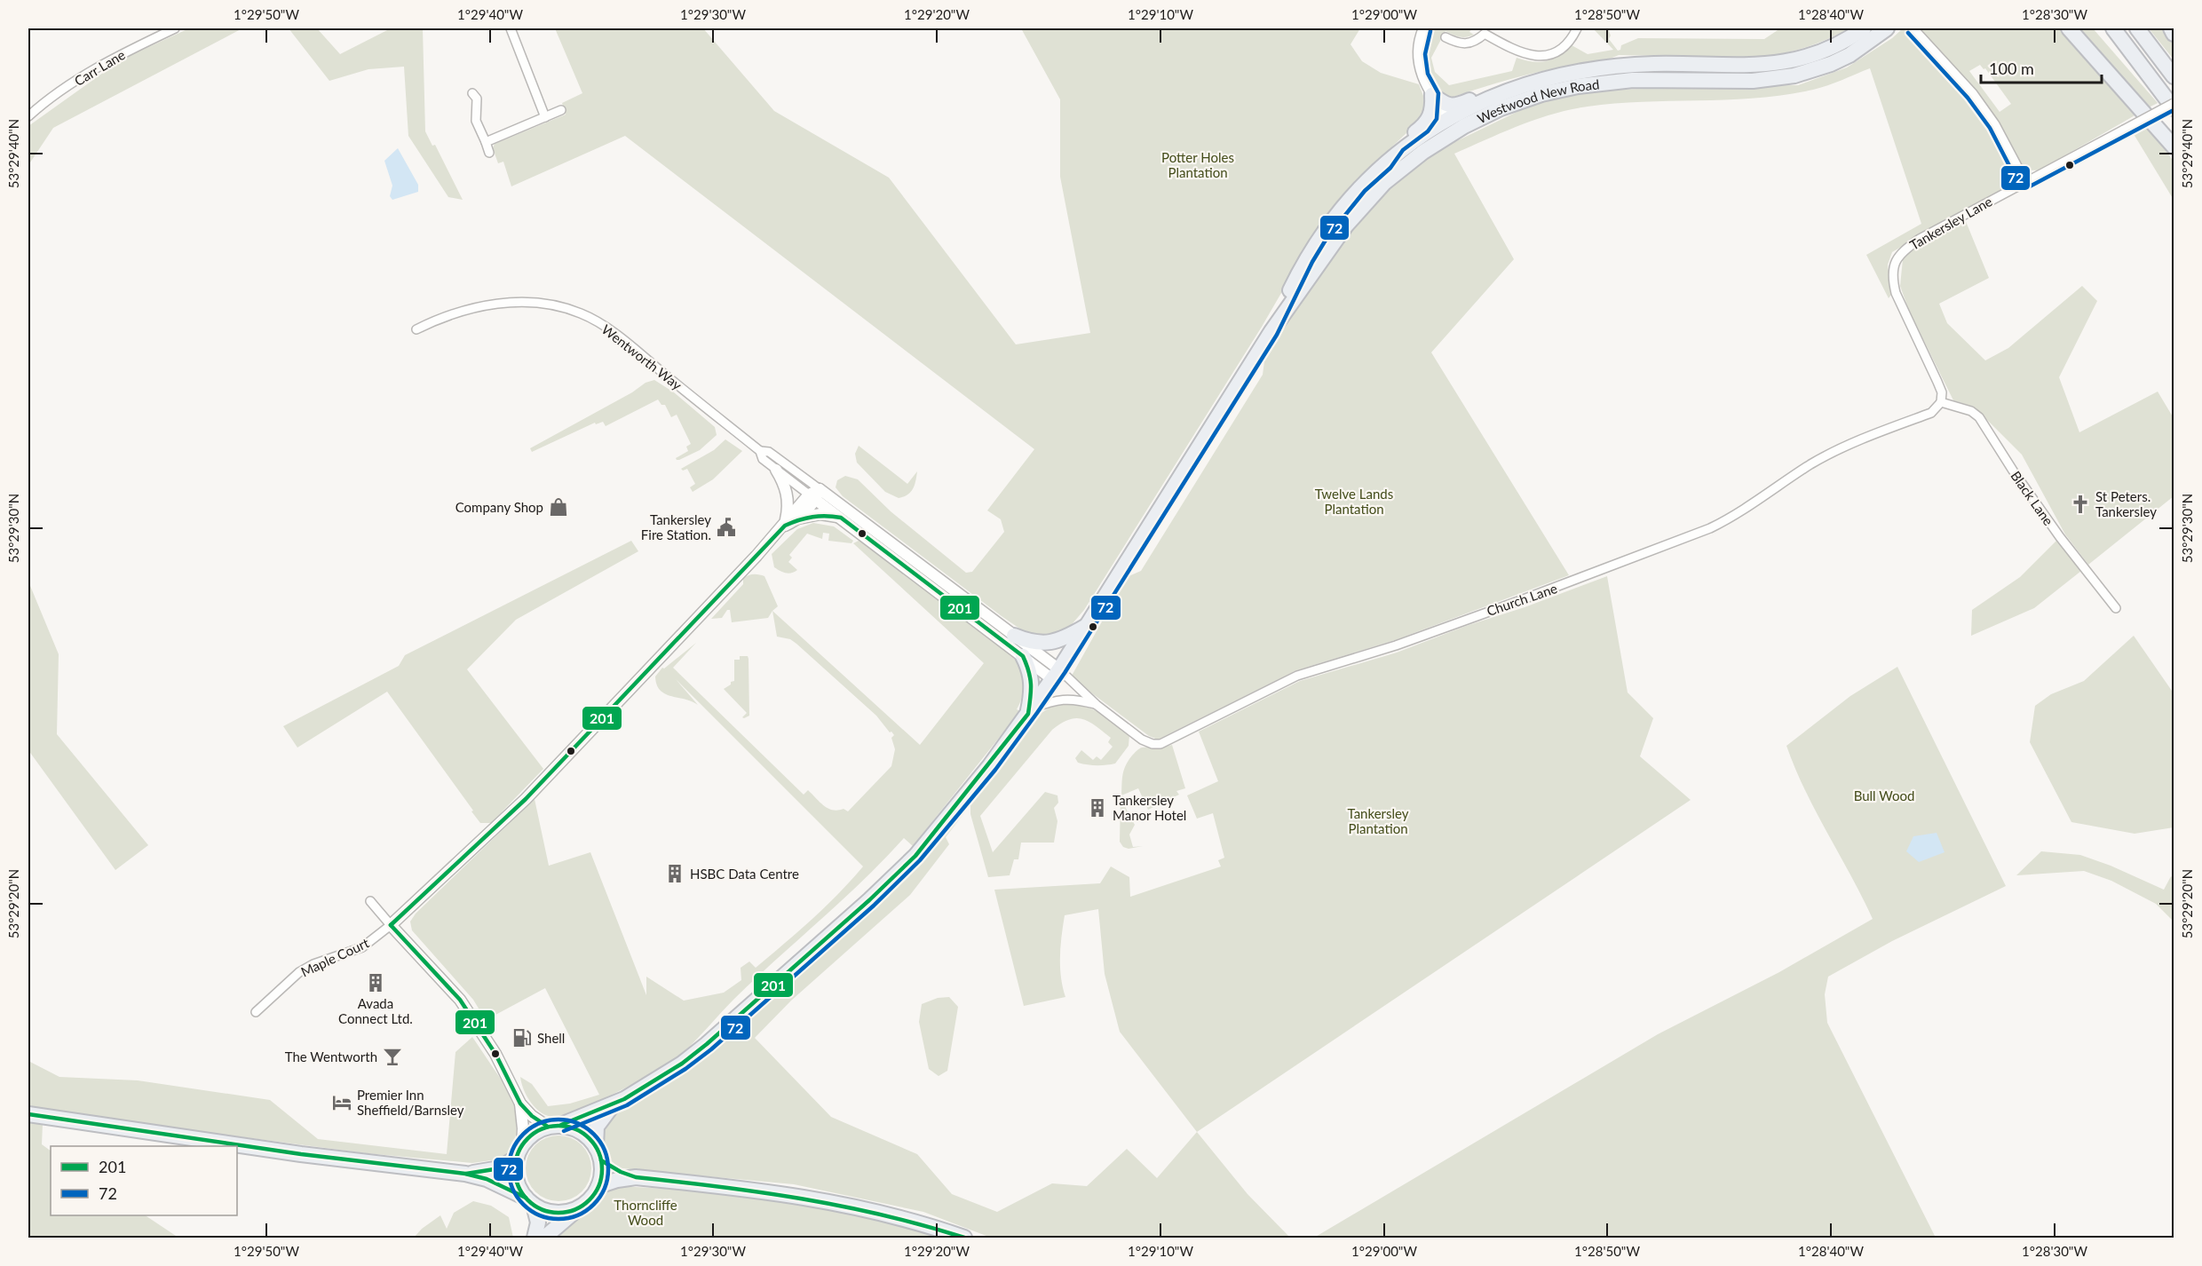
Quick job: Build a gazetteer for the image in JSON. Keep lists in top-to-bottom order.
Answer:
{
  "streets": {
    "highway": ["Westwood New Road"],
    "street": [
      "Carr Lane",
      "Tankersley Lane",
      "Wentworth Way",
      "Black Lane",
      "Church Lane",
      "Maple Court"
    ]
  },
  "crossings": [
    ["Westwood New Road", "Wentworth Way"],
    ["Westwood New Road", "Church Lane"],
    ["Tankersley Lane", "Black Lane"],
    ["Tankersley Lane", "Church Lane"],
    ["Wentworth Way", "Church Lane"],
    ["Black Lane", "Church Lane"]
  ],
  "parks": [
    "Potter Holes Plantation",
    "Twelve Lands Plantation",
    "Bull Wood",
    "Tankersley Plantation",
    "Thorncliffe Wood"
  ],
  "places": {
    "church": ["St Peters. Tankersley"],
    "shop": ["Company Shop"],
    "public building": ["Tankersley Fire Station."],
    "building": ["Tankersley Manor Hotel", "HSBC Data Centre", "Avada Connect Ltd."],
    "fuel station": ["Shell"],
    "bar": ["The Wentworth"],
    "hotel": ["Premier Inn Sheffield/Barnsley"]
  },
  "lines": ["transit line 72", "transit line 201"],
  "legend": ["201", "72"],
  "scale_bar": "100 m",
  "coordinates": [
    "1°29'50\"W",
    "1°29'40\"W",
    "1°29'30\"W",
    "1°29'20\"W",
    "1°29'10\"W",
    "1°29'00\"W",
    "1°28'50\"W",
    "1°28'40\"W",
    "1°28'30\"W",
    "53°29'40\"N",
    "53°29'30\"N",
    "53°29'20\"N"
  ]
}
